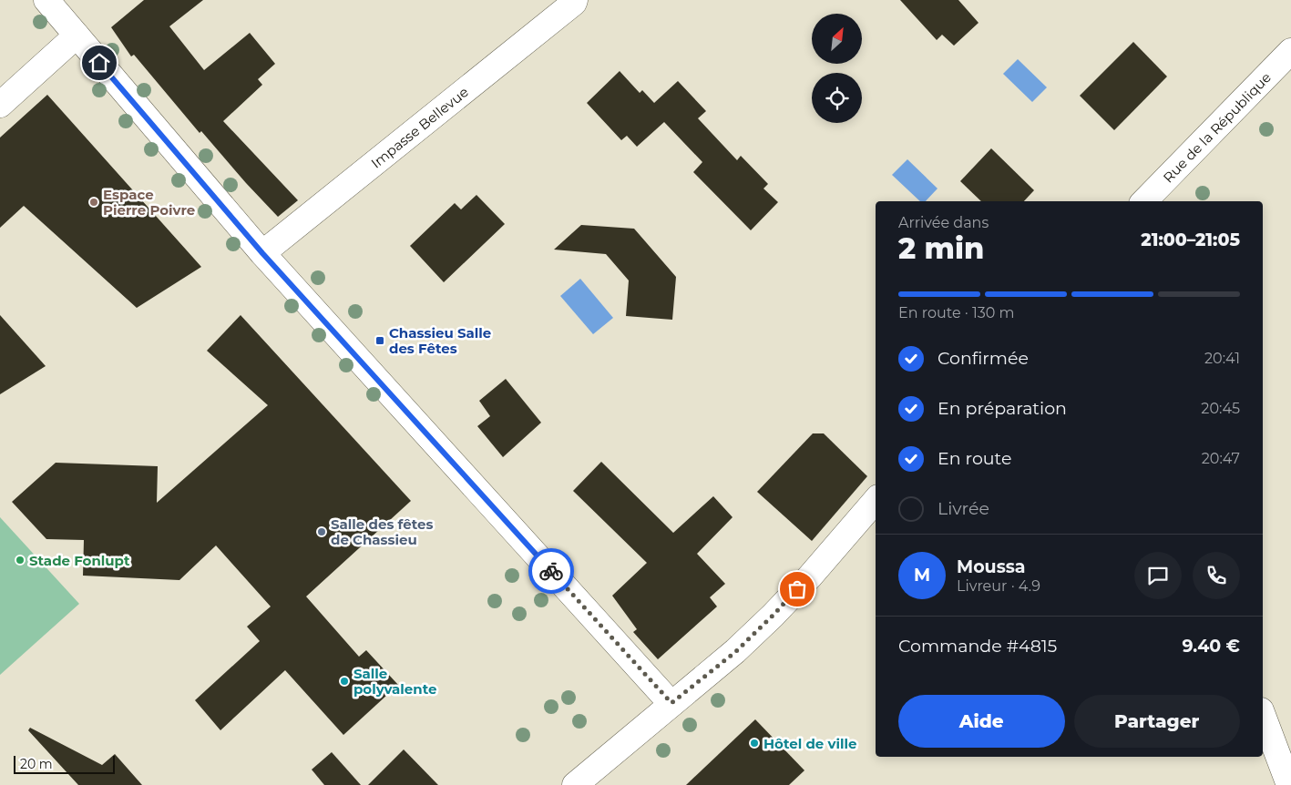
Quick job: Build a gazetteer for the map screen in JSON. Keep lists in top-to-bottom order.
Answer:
{
  "streets": {
    "street": ["Impasse Bellevue", "Rue de la République"]
  },
  "places": {
    "other": [
      "Espace Pierre Poivre",
      "Salle des fêtes de Chassieu",
      "Stade Fonlupt",
      "Salle polyvalente",
      "Hôtel de ville"
    ],
    "transit": ["Chassieu Salle des Fêtes"]
  },
  "scale_bar": "20 m",
  "north": "top right",
  "page": {
    "heading": ["2 min", "Arrivée dans", "21:00–21:05"],
    "panel": [
      "Moussa",
      "Livreur · 4.9",
      "Commande #4815",
      "9.40 €"
    ],
    "bar": "En route · 130 m",
    "list": [
      ["Confirmée", "20:41"],
      ["En préparation", "20:45"],
      ["En route", "20:47"],
      "Livrée"
    ],
    "round": "M",
    "buttons": ["Aide", "Partager"],
    "scale": "20 m"
  }
}
